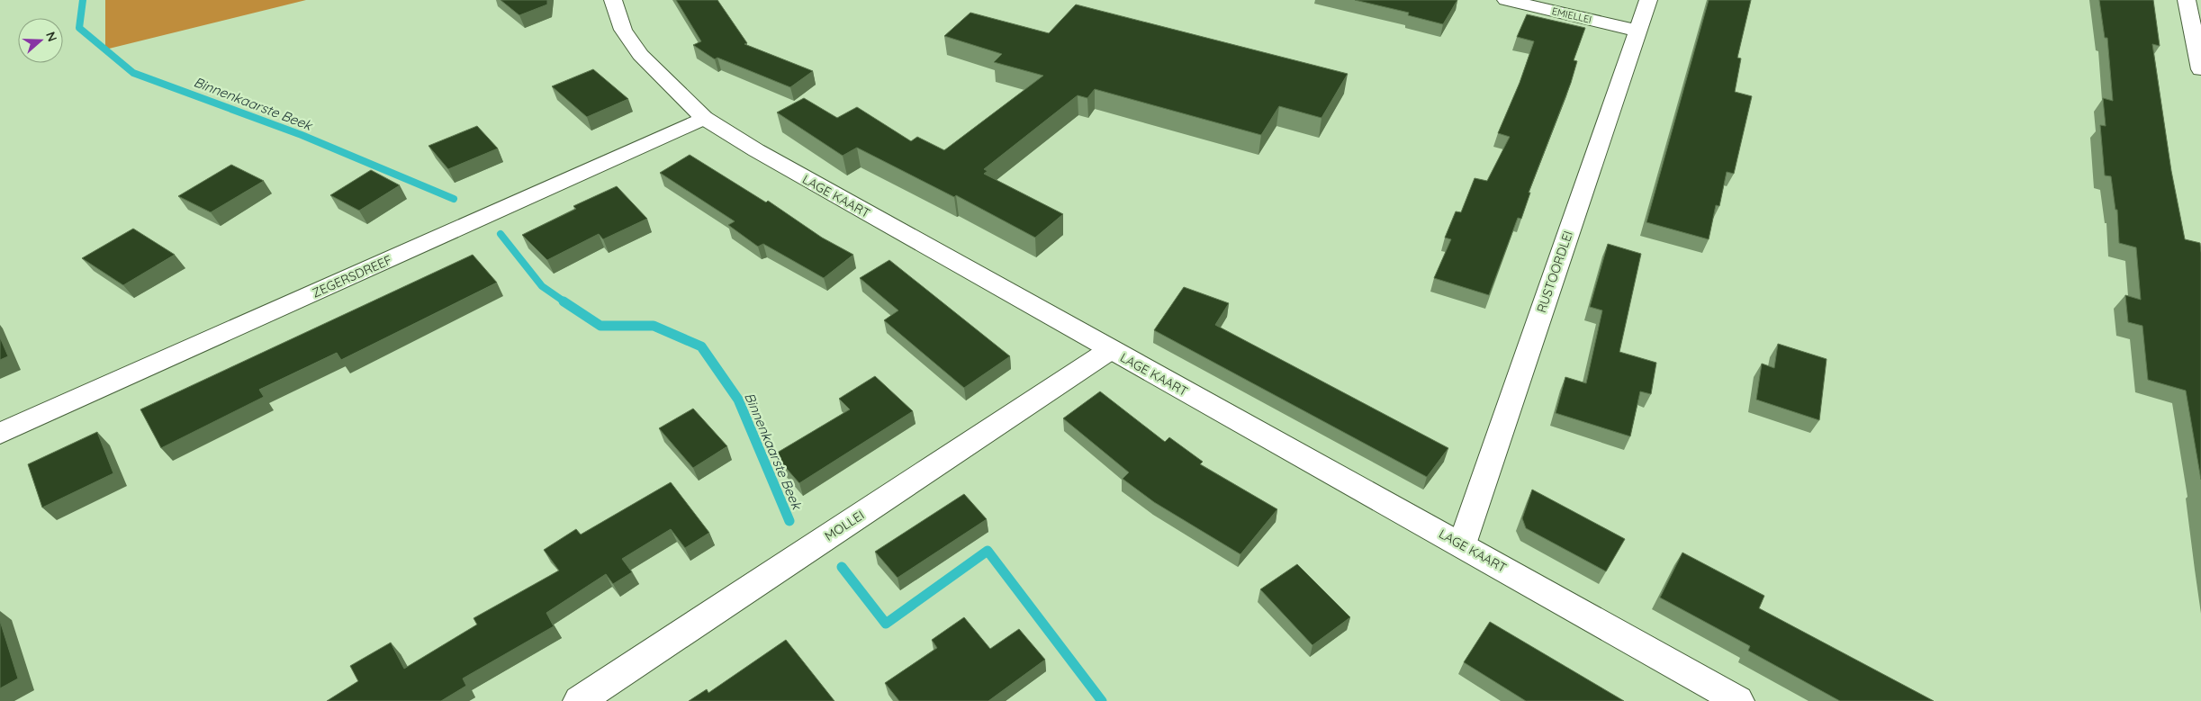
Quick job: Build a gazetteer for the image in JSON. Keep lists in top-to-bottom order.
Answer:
{
  "streets": {
    "street": [
      "EMIELLEI",
      "LAGE KAART",
      "RUSTOORDLEI",
      "ZEGERSDREEF",
      "MOLLEI"
    ]
  },
  "crossings": [
    ["EMIELLEI", "RUSTOORDLEI"],
    ["LAGE KAART", "RUSTOORDLEI"],
    ["LAGE KAART", "ZEGERSDREEF"],
    ["LAGE KAART", "MOLLEI"]
  ],
  "water": ["Binnenkaarste Beek"],
  "north": "right"
}
